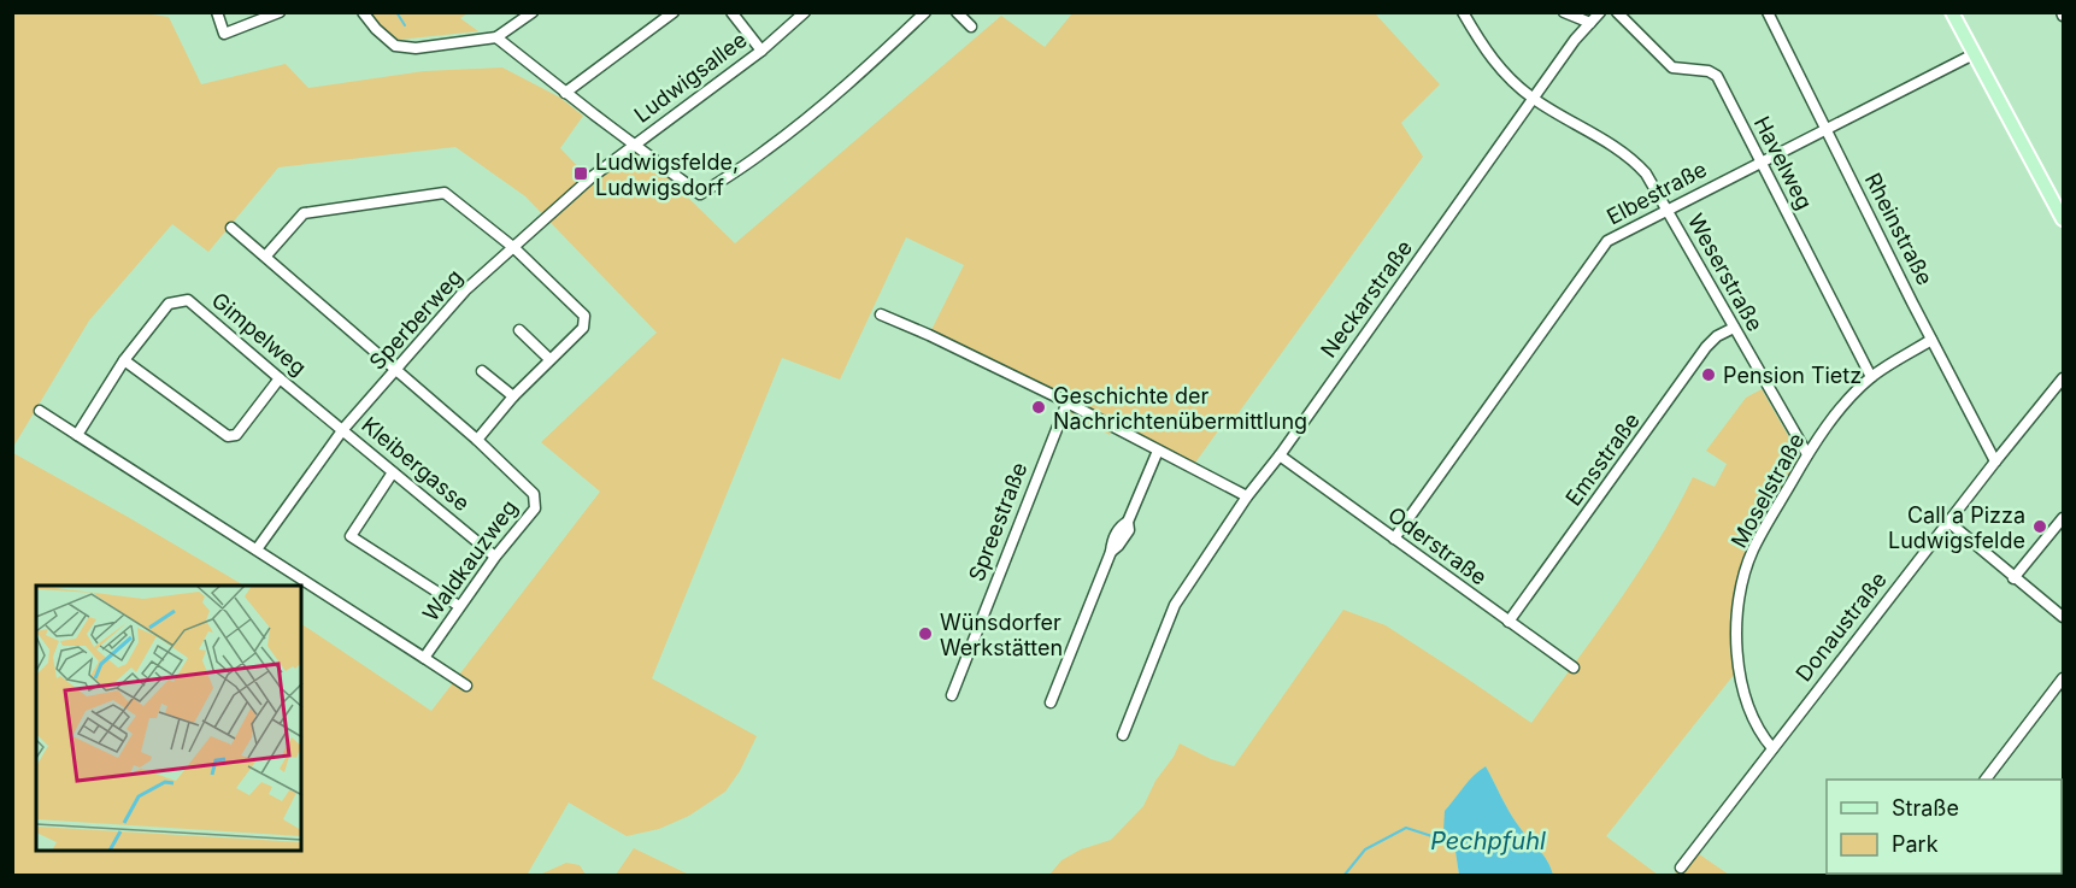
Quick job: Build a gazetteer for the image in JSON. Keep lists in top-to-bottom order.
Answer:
{
  "streets": {
    "street": [
      "Ludwigsallee",
      "Havelweg",
      "Elbestraße",
      "Rheinstraße",
      "Weserstraße",
      "Neckarstraße",
      "Sperberweg",
      "Gimpelweg",
      "Emsstraße",
      "Kleibergasse",
      "Moselstraße",
      "Spreestraße",
      "Oderstraße",
      "Waldkauzweg",
      "Donaustraße"
    ]
  },
  "crossings": [
    ["Ludwigsallee", "Sperberweg"],
    ["Havelweg", "Elbestraße"],
    ["Havelweg", "Moselstraße"],
    ["Elbestraße", "Rheinstraße"],
    ["Elbestraße", "Weserstraße"],
    ["Elbestraße", "Oderstraße"],
    ["Rheinstraße", "Moselstraße"],
    ["Rheinstraße", "Donaustraße"],
    ["Weserstraße", "Neckarstraße"],
    ["Weserstraße", "Emsstraße"],
    ["Weserstraße", "Moselstraße"],
    ["Neckarstraße", "Oderstraße"],
    ["Sperberweg", "Gimpelweg"],
    ["Sperberweg", "Kleibergasse"],
    ["Sperberweg", "Waldkauzweg"],
    ["Gimpelweg", "Kleibergasse"],
    ["Emsstraße", "Oderstraße"],
    ["Kleibergasse", "Waldkauzweg"],
    ["Moselstraße", "Donaustraße"]
  ],
  "water": ["Pechpfuhl"],
  "places": {
    "transit": ["Ludwigsfelde, Ludwigsdorf"],
    "other": [
      "Pension Tietz",
      "Geschichte der Nachrichtenübermittlung",
      "Call a Pizza Ludwigsfelde",
      "Wünsdorfer Werkstätten"
    ]
  },
  "legend": ["Straße", "Park"]
}
